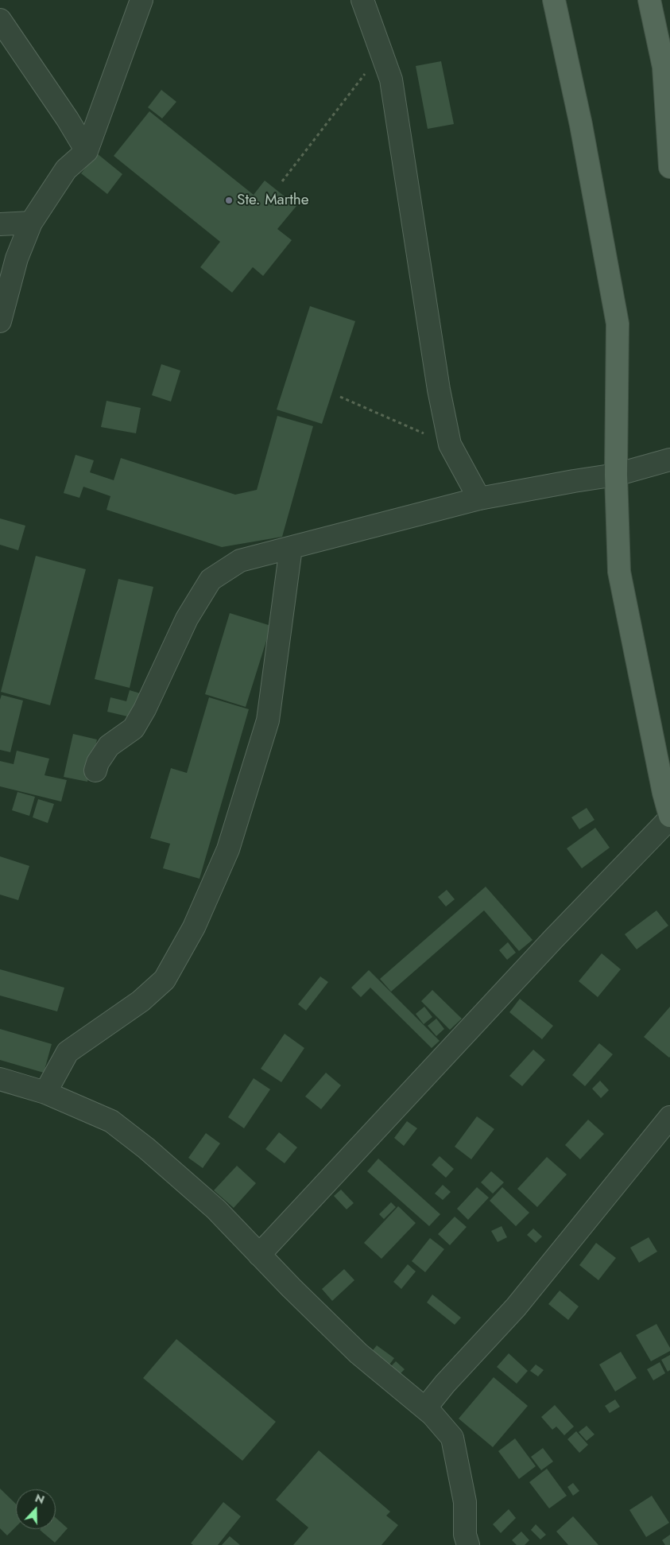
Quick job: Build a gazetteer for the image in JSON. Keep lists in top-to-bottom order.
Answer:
{
  "places": ["Ste. Marthe"],
  "north": "top"
}
